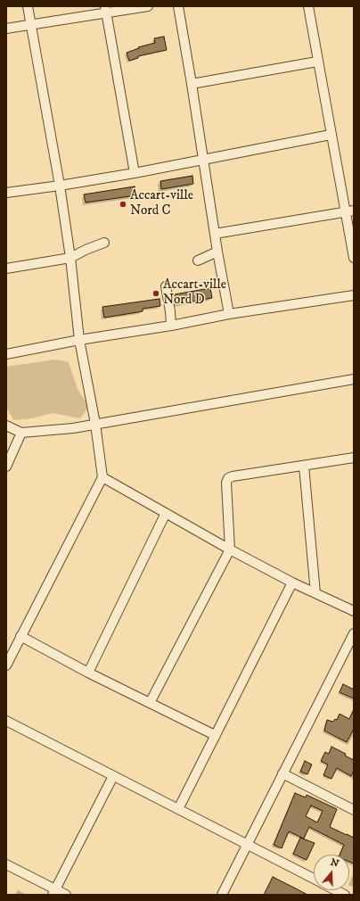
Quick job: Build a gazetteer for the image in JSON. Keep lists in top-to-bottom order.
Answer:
{
  "places": ["Accart-ville Nord C", "Accart-ville Nord D"],
  "north": "top"
}
